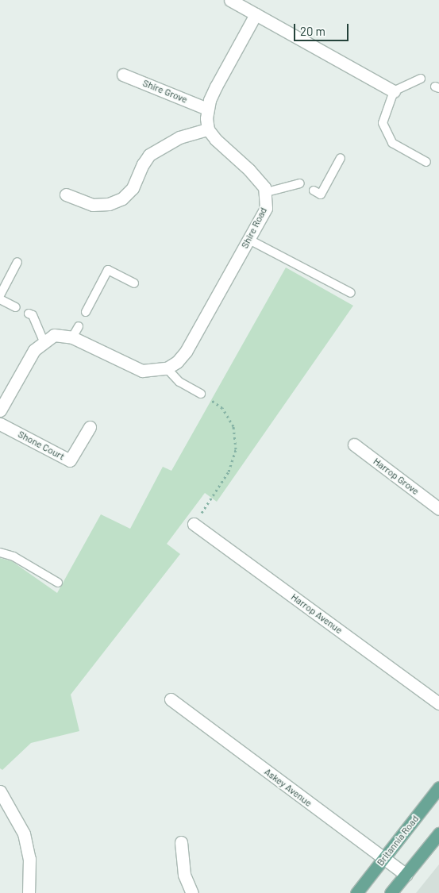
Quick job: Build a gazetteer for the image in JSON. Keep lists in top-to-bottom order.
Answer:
{
  "streets": {
    "main road": ["Britannia Road"],
    "street": [
      "Shire Grove",
      "Shire Road",
      "Shone Court",
      "Harrop Grove",
      "Harrop Avenue",
      "Askey Avenue"
    ]
  },
  "crossings": [
    ["Askey Avenue", "Britannia Road"]
  ],
  "scale_bar": "20 m"
}
